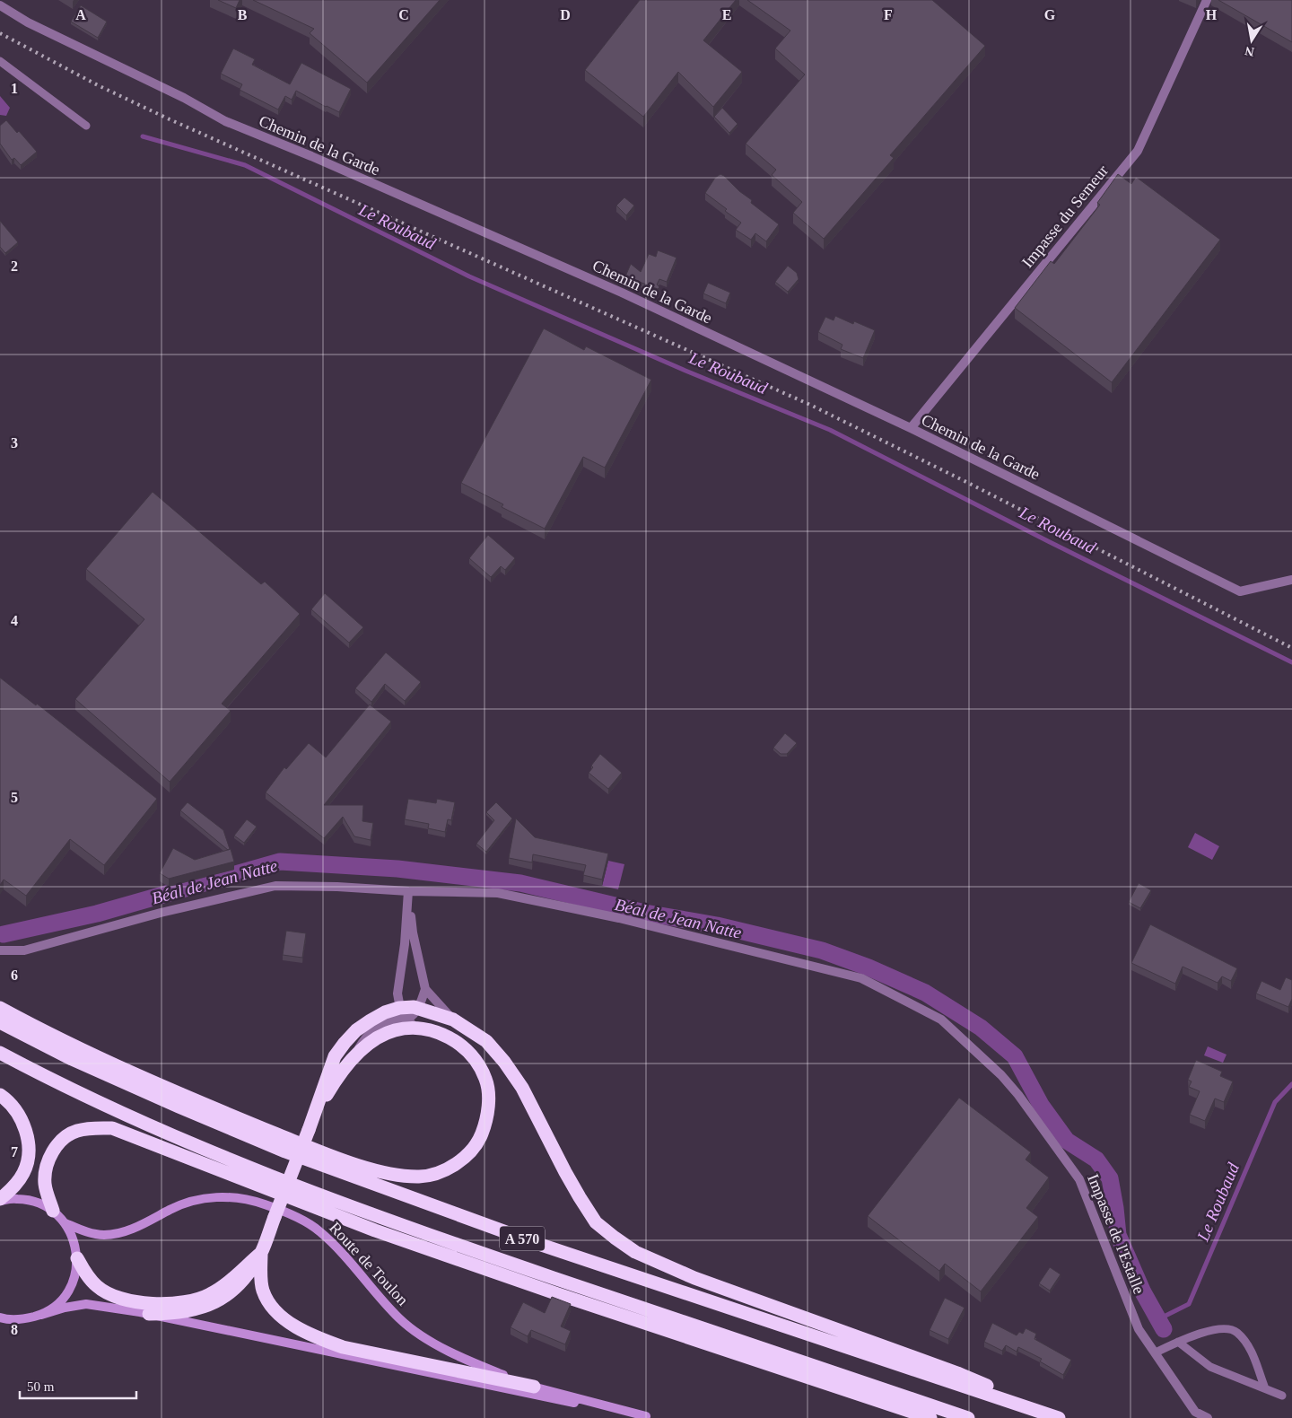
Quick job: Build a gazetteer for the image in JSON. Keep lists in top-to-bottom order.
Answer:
{
  "streets": {
    "highway": ["A 570"],
    "main road": ["Route de Toulon"],
    "street": ["Chemin de la Garde", "Impasse du Semeur", "Impasse de l'Estalle"]
  },
  "crossings": [
    ["Chemin de la Garde", "Impasse du Semeur"]
  ],
  "water": ["Le Roubaud", "Béal de Jean Natte"],
  "scale_bar": "50 m",
  "north": "bottom",
  "grid": {
    "columns": [
      "A",
      "B",
      "C",
      "D",
      "E",
      "F",
      "G",
      "H"
    ],
    "rows": [
      "1",
      "2",
      "3",
      "4",
      "5",
      "6",
      "7",
      "8"
    ]
  }
}
